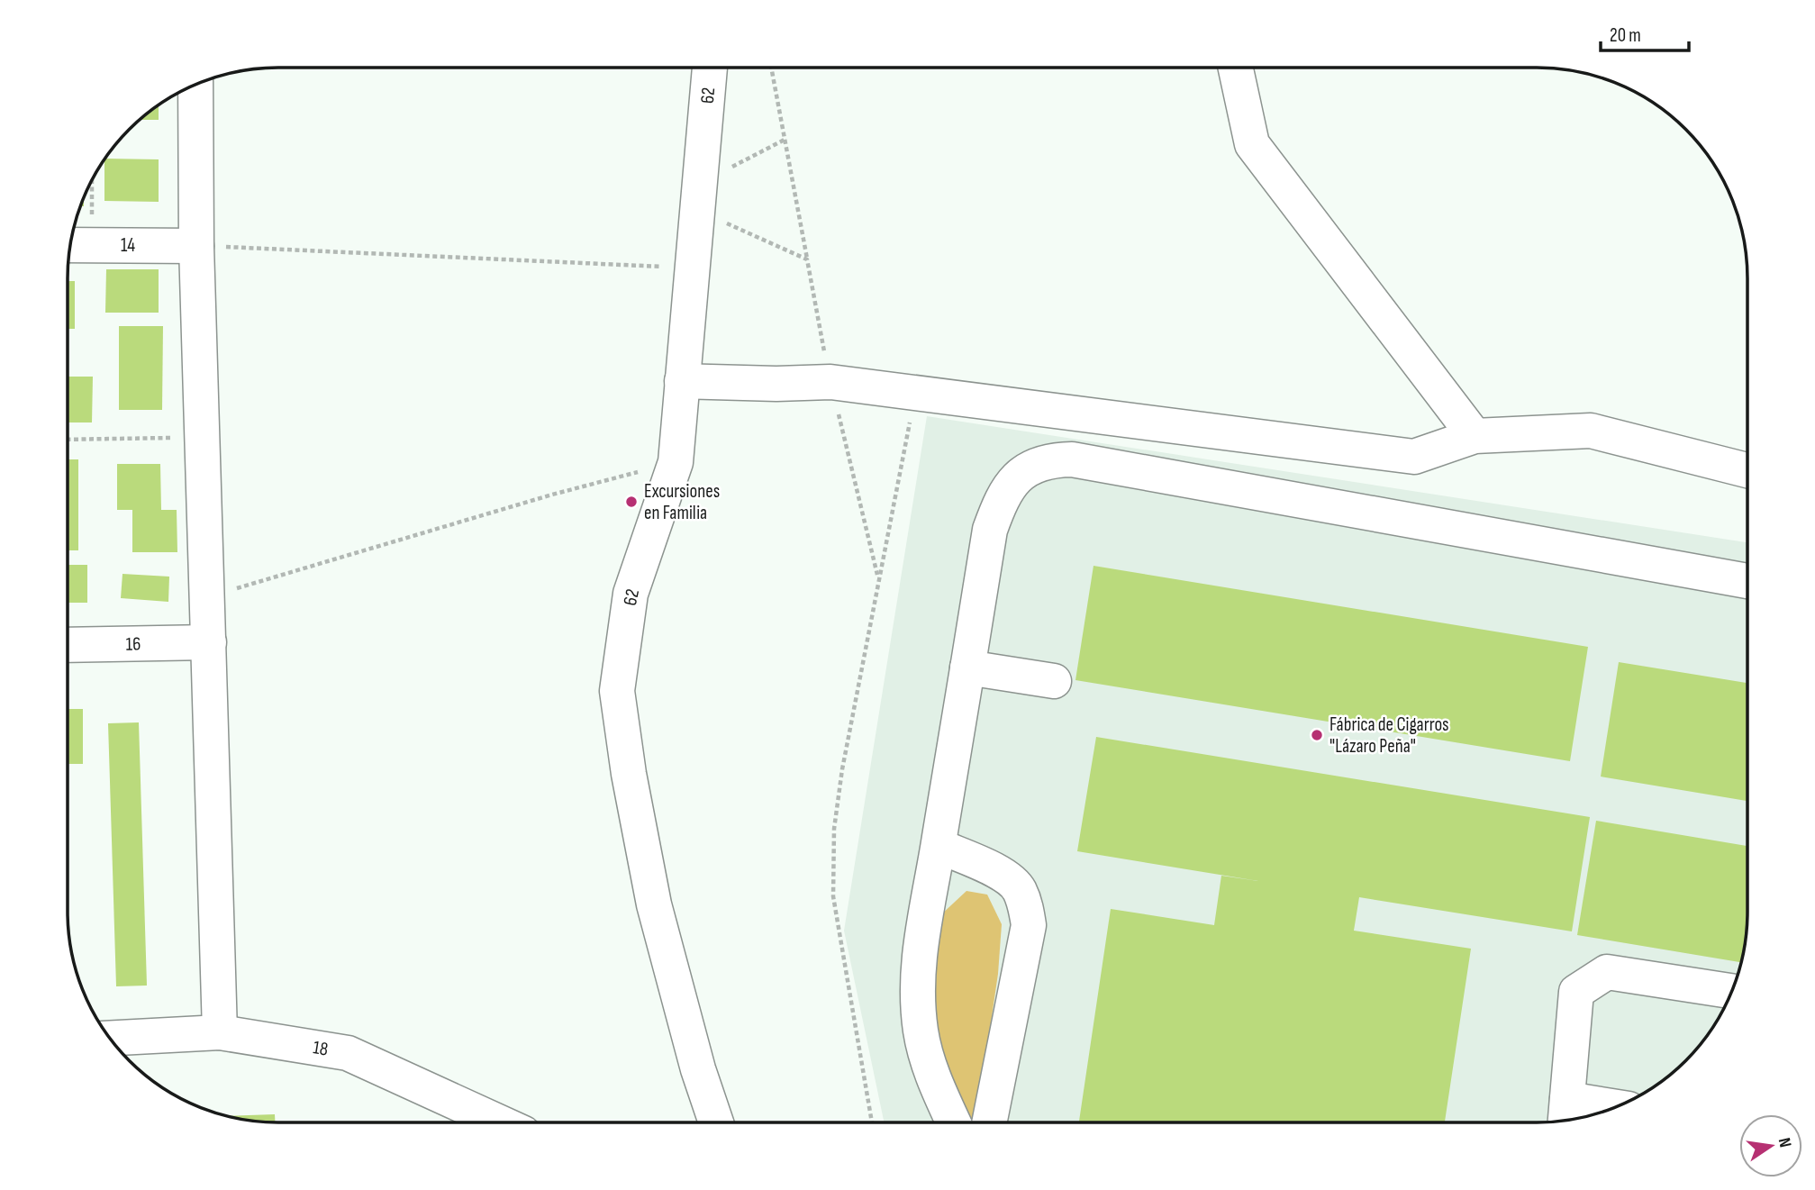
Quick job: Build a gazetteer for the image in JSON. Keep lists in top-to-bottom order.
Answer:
{
  "streets": {
    "street": [
      "62",
      "14",
      "16",
      "18"
    ]
  },
  "places": ["Excursiones en Familia", "Fábrica de Cigarros \"Lázaro Peña\""],
  "scale_bar": "20 m",
  "north": "right"
}
